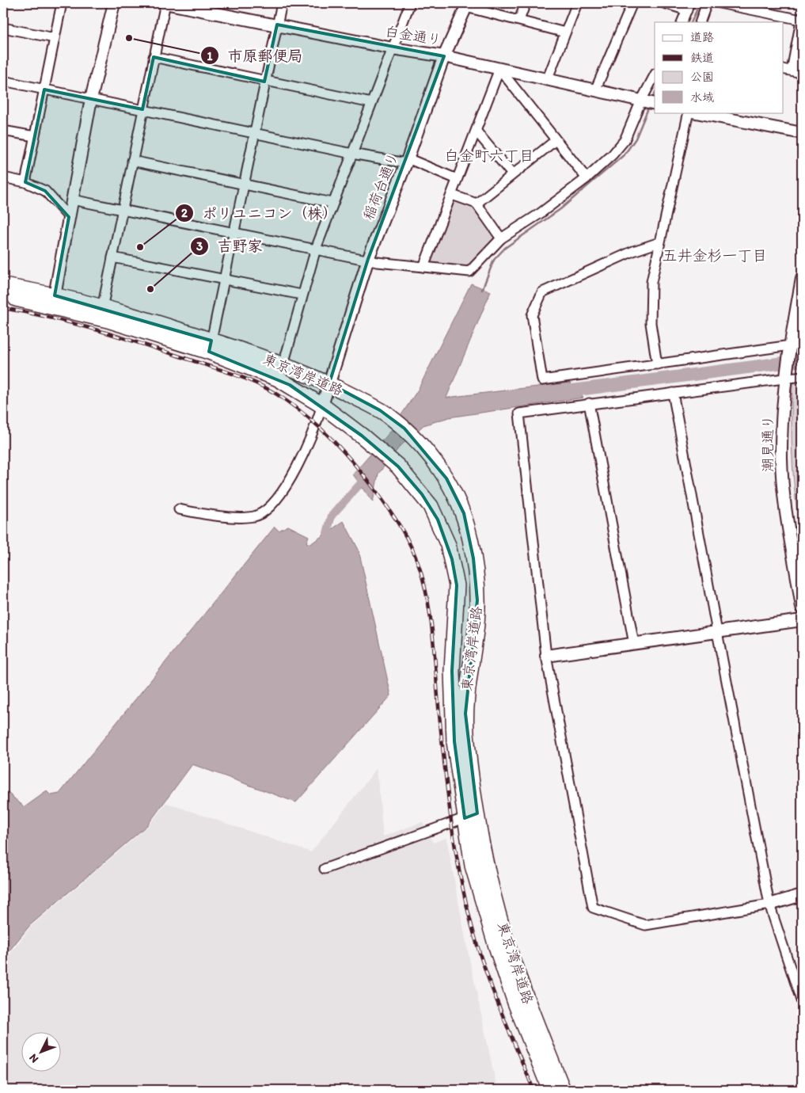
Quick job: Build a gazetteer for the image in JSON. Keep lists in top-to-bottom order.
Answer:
{
  "streets": {
    "highway": ["東京湾岸道路"],
    "street": ["白金通り", "稲荷台通り", "潮見通り"]
  },
  "crossings": [
    ["白金通り", "稲荷台通り"],
    ["稲荷台通り", "東京湾岸道路"]
  ],
  "districts": ["白金町六丁目", "五井金杉一丁目"],
  "places": ["市原郵便局", "ポリユニコン（株）", "吉野家"],
  "legend": [
    "道路",
    "鉄道",
    "公園",
    "水域"
  ],
  "north": "bottom left"
}
